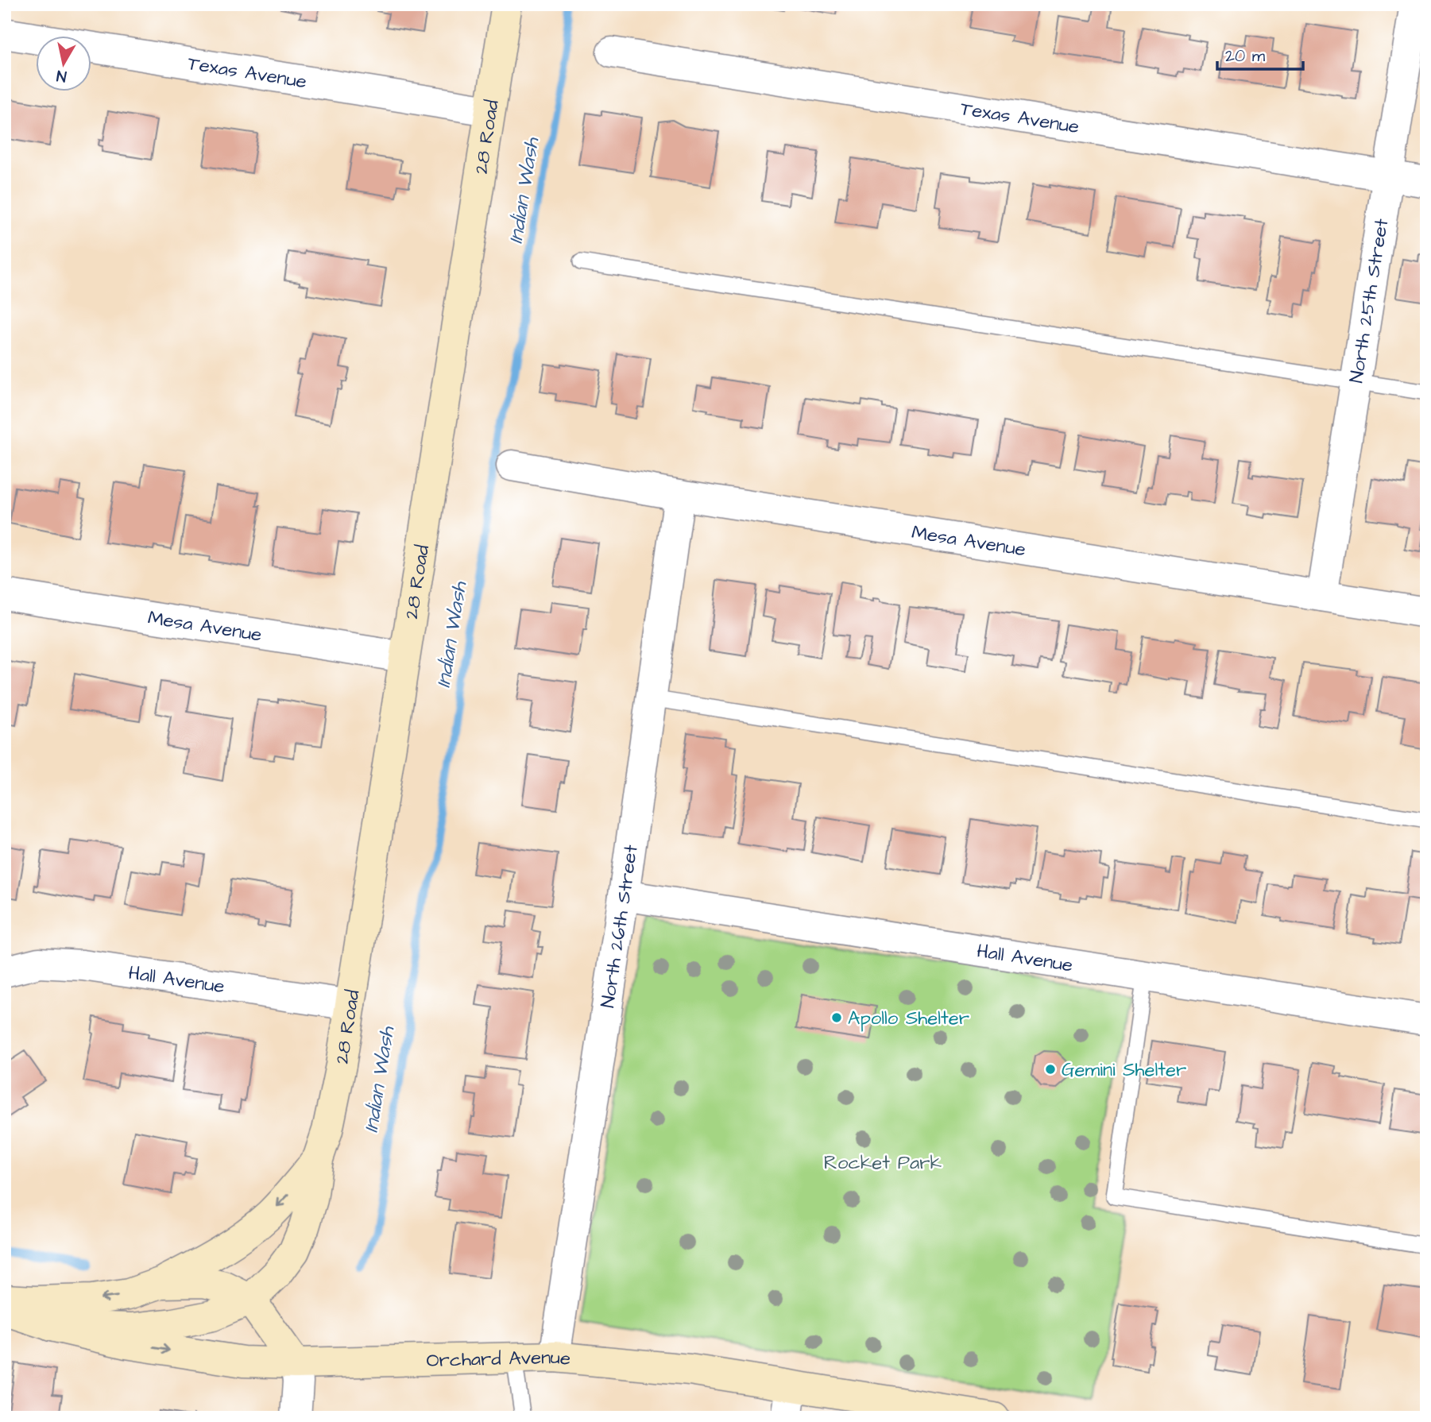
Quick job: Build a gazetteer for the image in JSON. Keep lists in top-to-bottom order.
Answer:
{
  "streets": {
    "main road": ["28 Road", "Orchard Avenue"],
    "street": [
      "Texas Avenue",
      "North 25th Street",
      "Mesa Avenue",
      "North 26th Street",
      "Hall Avenue"
    ]
  },
  "crossings": [
    ["Texas Avenue", "28 Road"],
    ["Texas Avenue", "North 25th Street"],
    ["28 Road", "Mesa Avenue"],
    ["28 Road", "Hall Avenue"],
    ["28 Road", "Orchard Avenue"],
    ["North 25th Street", "Mesa Avenue"],
    ["Mesa Avenue", "North 26th Street"],
    ["North 26th Street", "Hall Avenue"],
    ["North 26th Street", "Orchard Avenue"]
  ],
  "water": ["Indian Wash"],
  "parks": ["Rocket Park"],
  "places": ["Apollo Shelter", "Gemini Shelter"],
  "scale_bar": "20 m",
  "north": "bottom"
}
